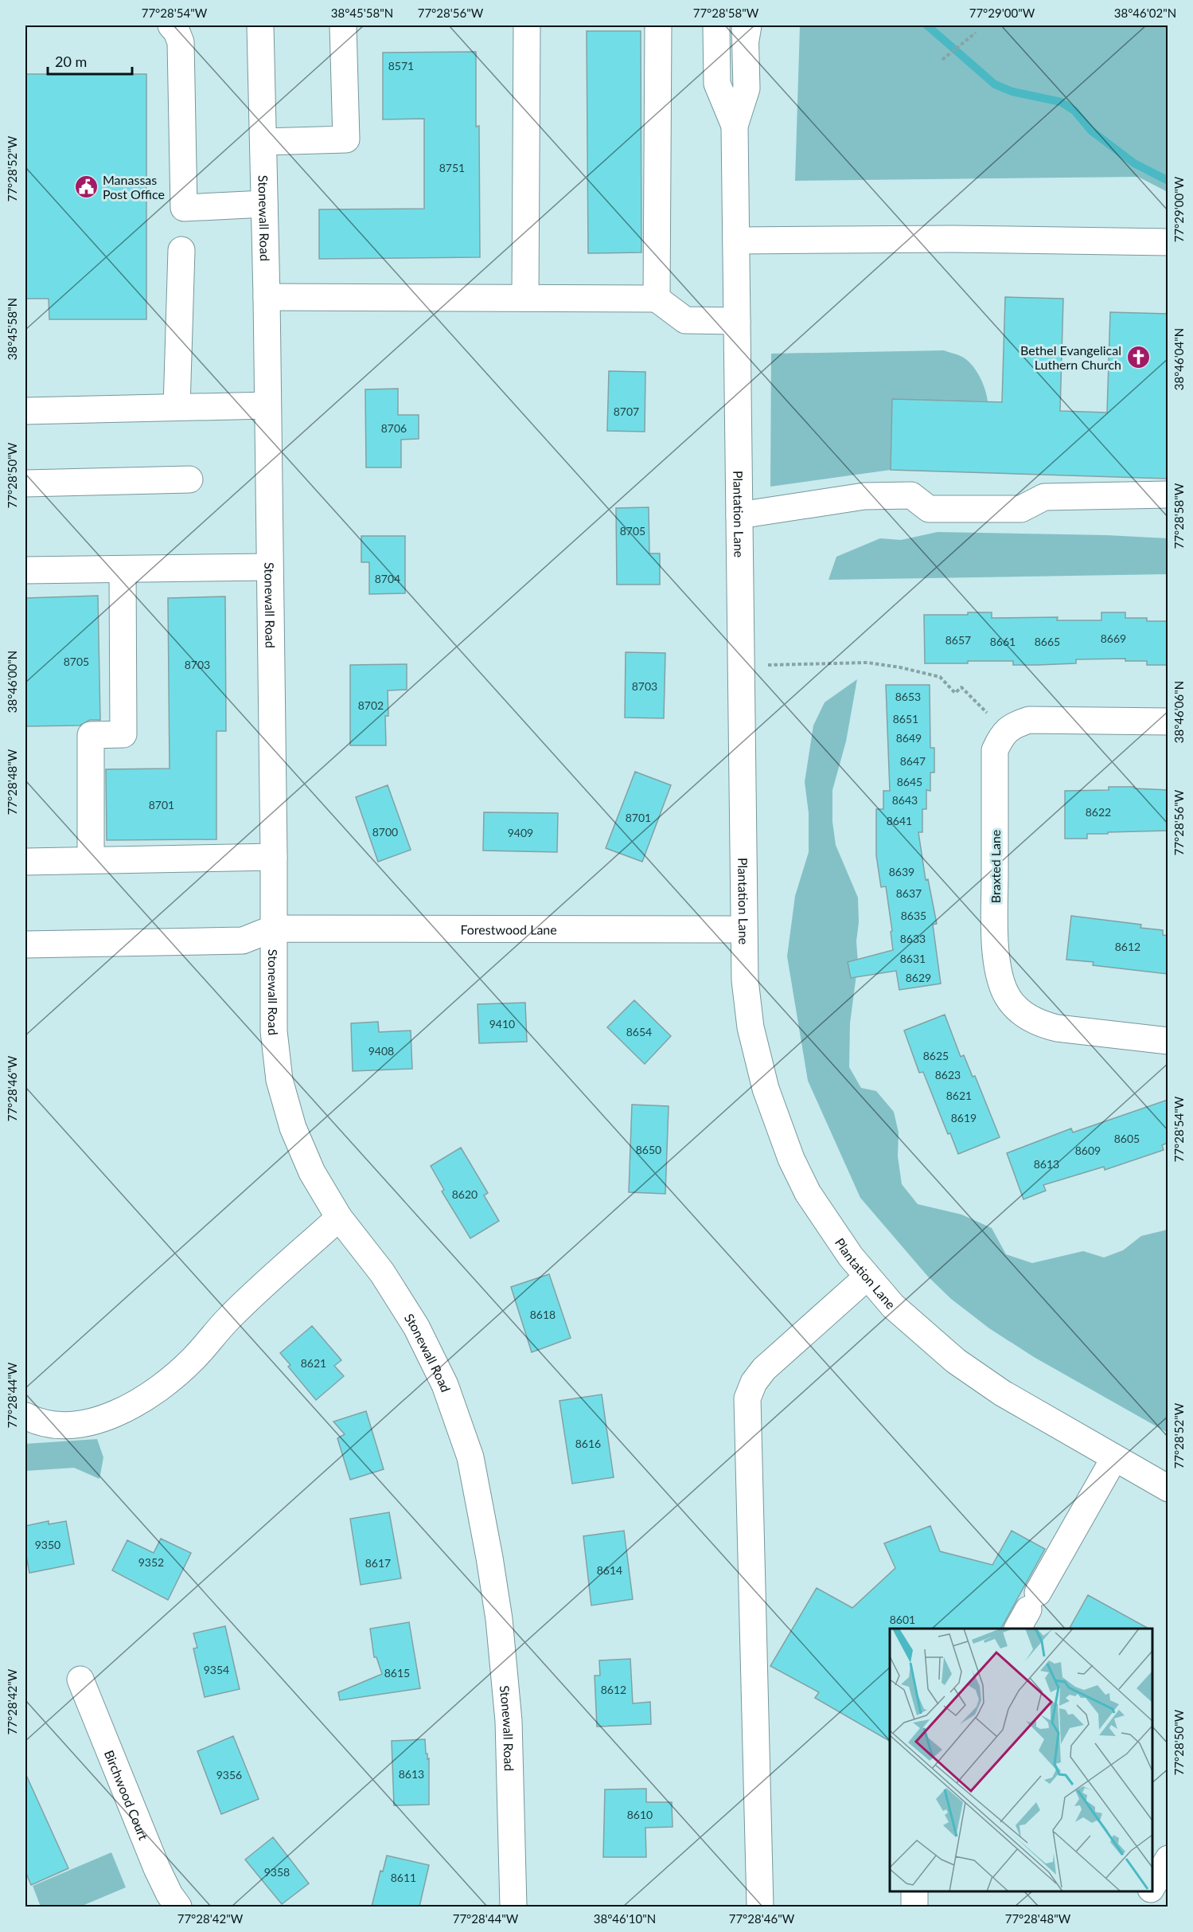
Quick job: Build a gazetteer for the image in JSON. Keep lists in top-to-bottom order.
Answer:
{
  "streets": {
    "street": [
      "Stonewall Road",
      "Plantation Lane",
      "Braxted Lane",
      "Forestwood Lane",
      "Birchwood Court"
    ]
  },
  "crossings": [
    ["Stonewall Road", "Forestwood Lane"],
    ["Plantation Lane", "Forestwood Lane"]
  ],
  "places": {
    "public building": ["Manassas Post Office"],
    "church": ["Bethel Evangelical Luthern Church"]
  },
  "house_numbers": [
    "8571",
    "8751",
    "8707",
    "8706",
    "8705",
    "8704",
    "8669",
    "8657",
    "8661",
    "8665",
    "8705",
    "8703",
    "8703",
    "8653",
    "8702",
    "8651",
    "8649",
    "8647",
    "8645",
    "8643",
    "8701",
    "8622",
    "8701",
    "8641",
    "8700",
    "9409",
    "8639",
    "8637",
    "8635",
    "8633",
    "8612",
    "8631",
    "8629",
    "9410",
    "8654",
    "9408",
    "8625",
    "8623",
    "8621",
    "8619",
    "8605",
    "8650",
    "8609",
    "8613",
    "8620",
    "8618",
    "8621",
    "8616",
    "9350",
    "9352",
    "8617",
    "8614",
    "8601",
    "9354",
    "8615",
    "8612",
    "8613",
    "9356",
    "8610",
    "9358",
    "8611"
  ],
  "scale_bar": "20 m",
  "coordinates": [
    "77°28'54\"W",
    "38°45'58\"N",
    "77°28'56\"W",
    "77°28'58\"W",
    "77°29'00\"W",
    "38°46'02\"N",
    "77°28'52\"W",
    "38°46'04\"N",
    "77°28'50\"W",
    "38°46'00\"N",
    "38°46'06\"N",
    "77°28'48\"W",
    "77°28'46\"W",
    "77°28'44\"W",
    "77°28'42\"W",
    "38°46'10\"N"
  ]
}
